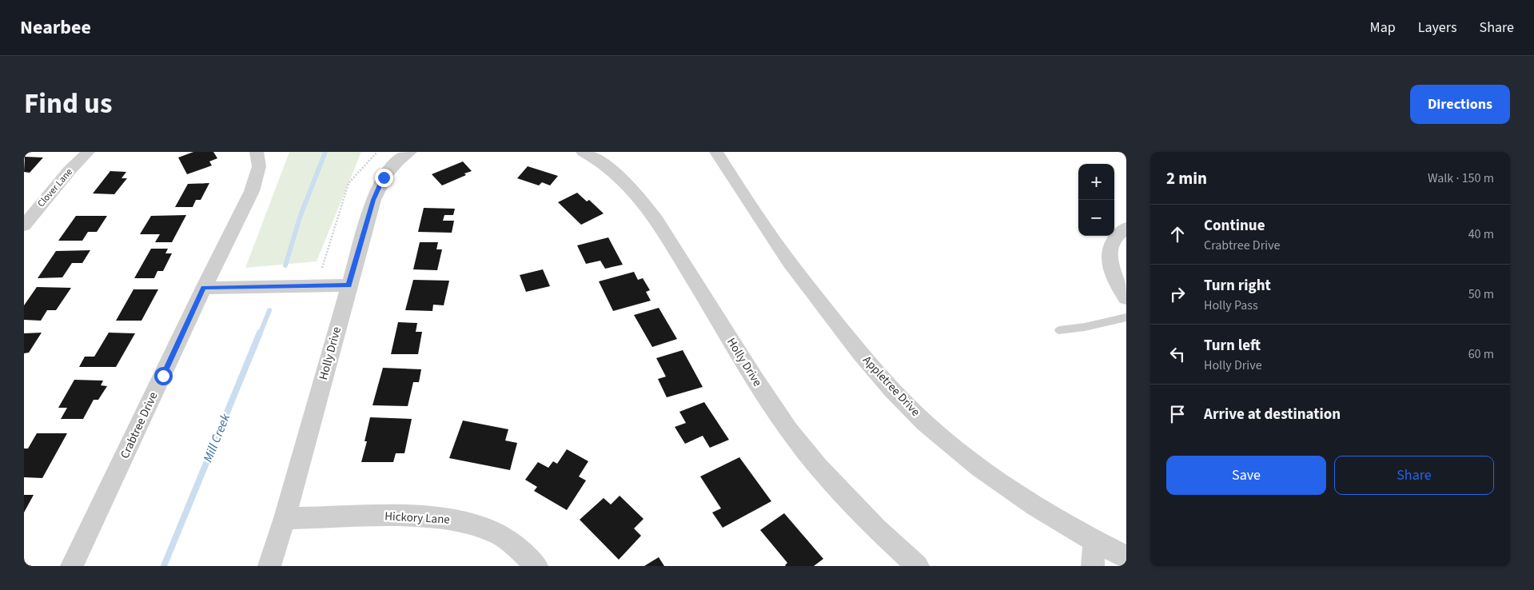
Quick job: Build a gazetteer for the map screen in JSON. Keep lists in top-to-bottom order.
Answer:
{
  "streets": {
    "street": [
      "Clover Lane",
      "Holly Drive",
      "Appletree Drive",
      "Crabtree Drive",
      "Hickory Lane"
    ]
  },
  "crossings": [
    ["Holly Drive", "Hickory Lane"]
  ],
  "water": ["Mill Creek"],
  "page": {
    "header": "Nearbee",
    "nav": ["Map", "Layers", "Share"],
    "title": "Find us",
    "buttons": [
      "Directions",
      ["Save", "Share"]
    ],
    "heading": ["2 min", "Walk · 150 m"],
    "map_buttons": ["+", "−"],
    "list": [
      ["Continue", "Crabtree Drive", "40 m"],
      ["Turn right", "Holly Pass", "50 m"],
      ["Turn left", "Holly Drive", "60 m"],
      "Arrive at destination"
    ]
  }
}
